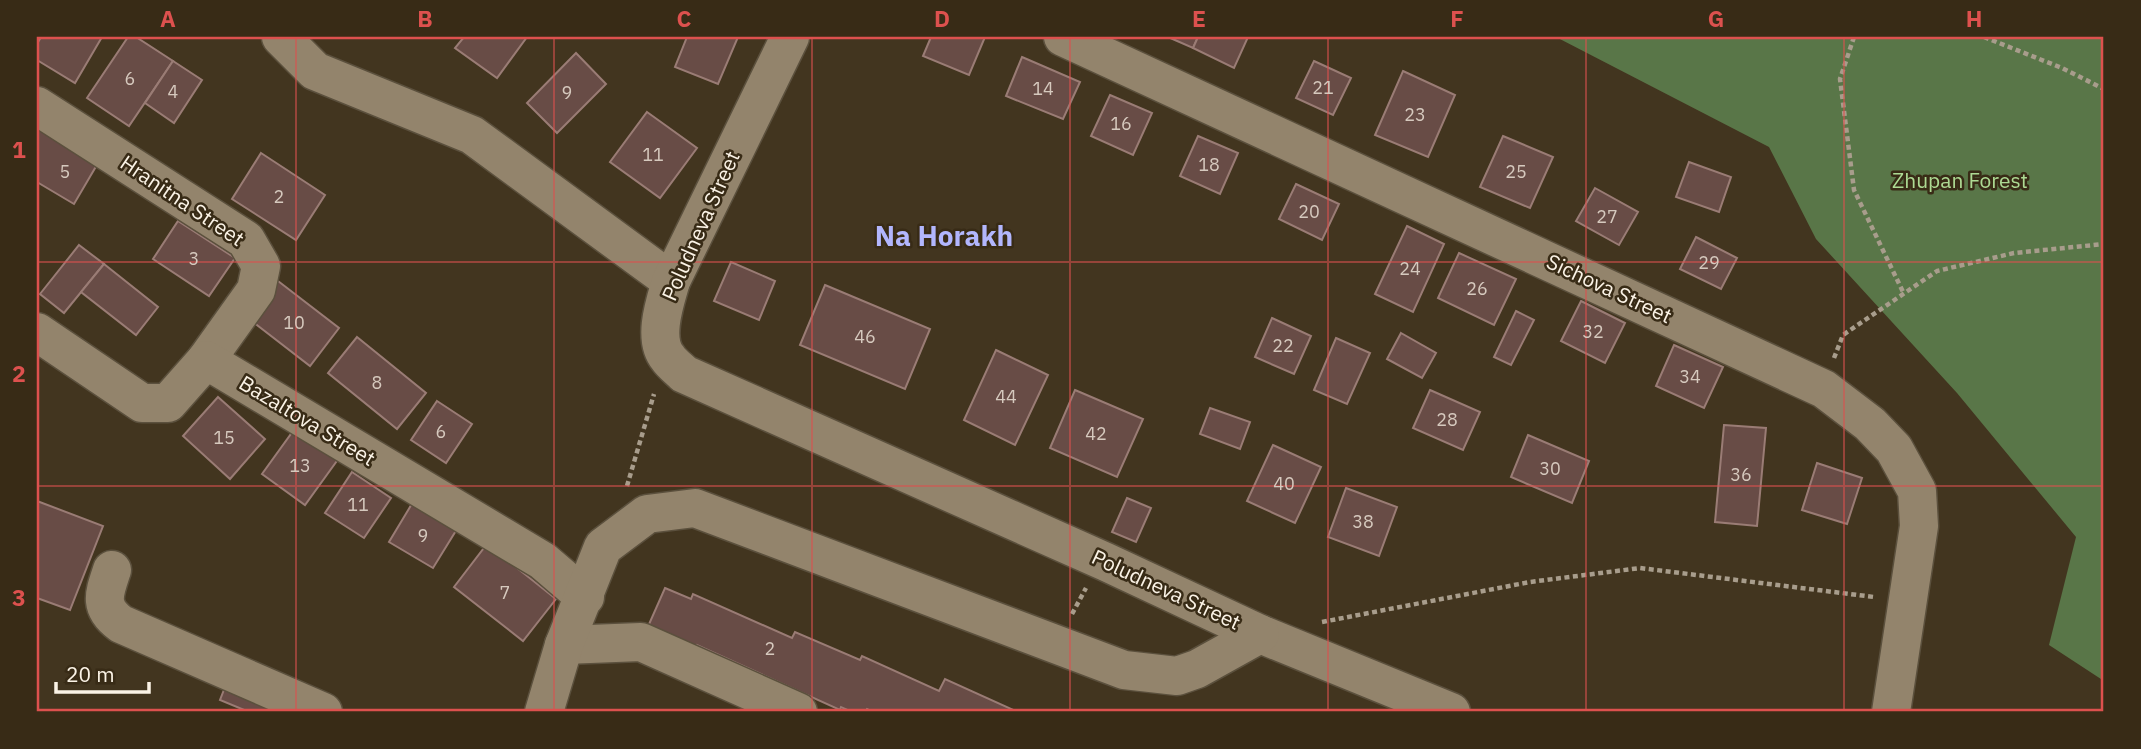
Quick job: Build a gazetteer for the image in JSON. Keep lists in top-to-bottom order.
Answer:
{
  "streets": {
    "street": [
      "Hranitna Street",
      "Poludneva Street",
      "Sichova Street",
      "Bazaltova Street"
    ]
  },
  "crossings": [
    ["Hranitna Street", "Bazaltova Street"],
    ["Poludneva Street", "Bazaltova Street"]
  ],
  "districts": ["Na Horakh"],
  "parks": ["Zhupan Forest"],
  "house_numbers": [
    "6",
    "21",
    "14",
    "4",
    "9",
    "23",
    "16",
    "11",
    "18",
    "5",
    "25",
    "2",
    "20",
    "27",
    "3",
    "29",
    "24",
    "26",
    "10",
    "32",
    "46",
    "22",
    "34",
    "8",
    "44",
    "28",
    "6",
    "42",
    "15",
    "13",
    "30",
    "36",
    "40",
    "11",
    "38",
    "9",
    "7",
    "2"
  ],
  "scale_bar": "20 m",
  "grid": {
    "columns": [
      "A",
      "B",
      "C",
      "D",
      "E",
      "F",
      "G",
      "H"
    ],
    "rows": ["1", "2", "3"]
  }
}
